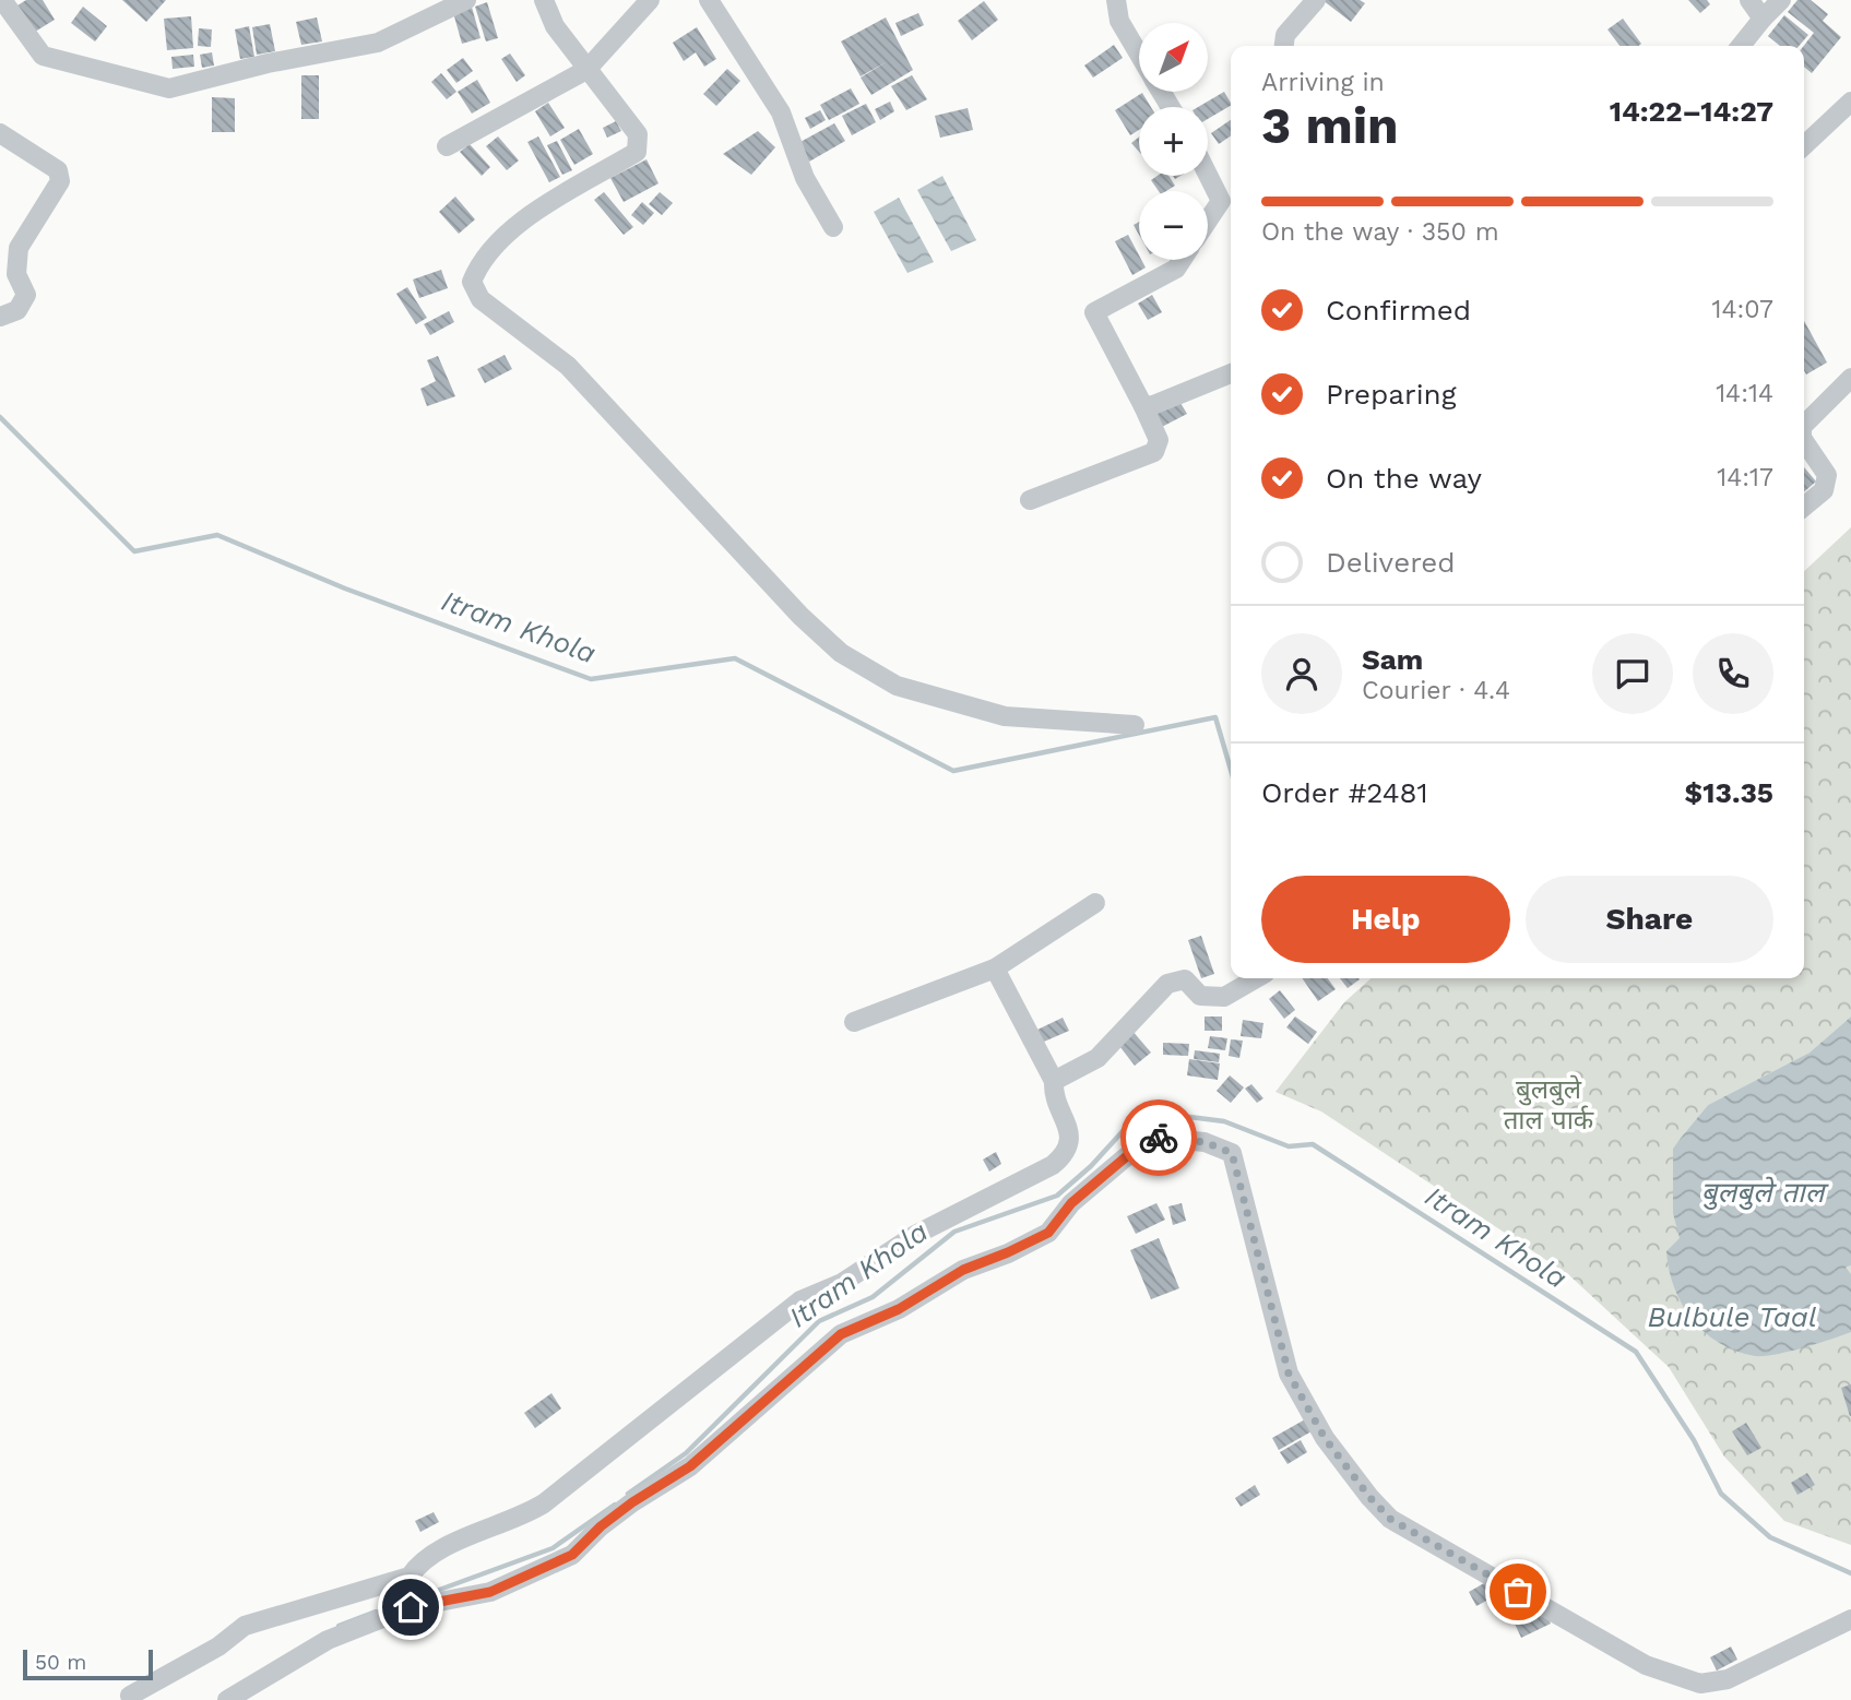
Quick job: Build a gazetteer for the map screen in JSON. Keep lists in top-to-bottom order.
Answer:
{
  "water": ["Itram Khola", "बुलबुले ताल", "Bulbule Taal"],
  "parks": ["बुलबुले ताल पार्क"],
  "scale_bar": "50 m",
  "north": "top right",
  "page": {
    "map_buttons": ["+", "−"],
    "heading": ["3 min", "Arriving in", "14:22–14:27"],
    "panel": [
      "Sam",
      "Courier · 4.4",
      "Order #2481",
      "$13.35"
    ],
    "bar": "On the way · 350 m",
    "list": [
      ["Confirmed", "14:07"],
      ["Preparing", "14:14"],
      ["On the way", "14:17"],
      "Delivered"
    ],
    "buttons": ["Help", "Share"],
    "scale": "50 m"
  }
}
